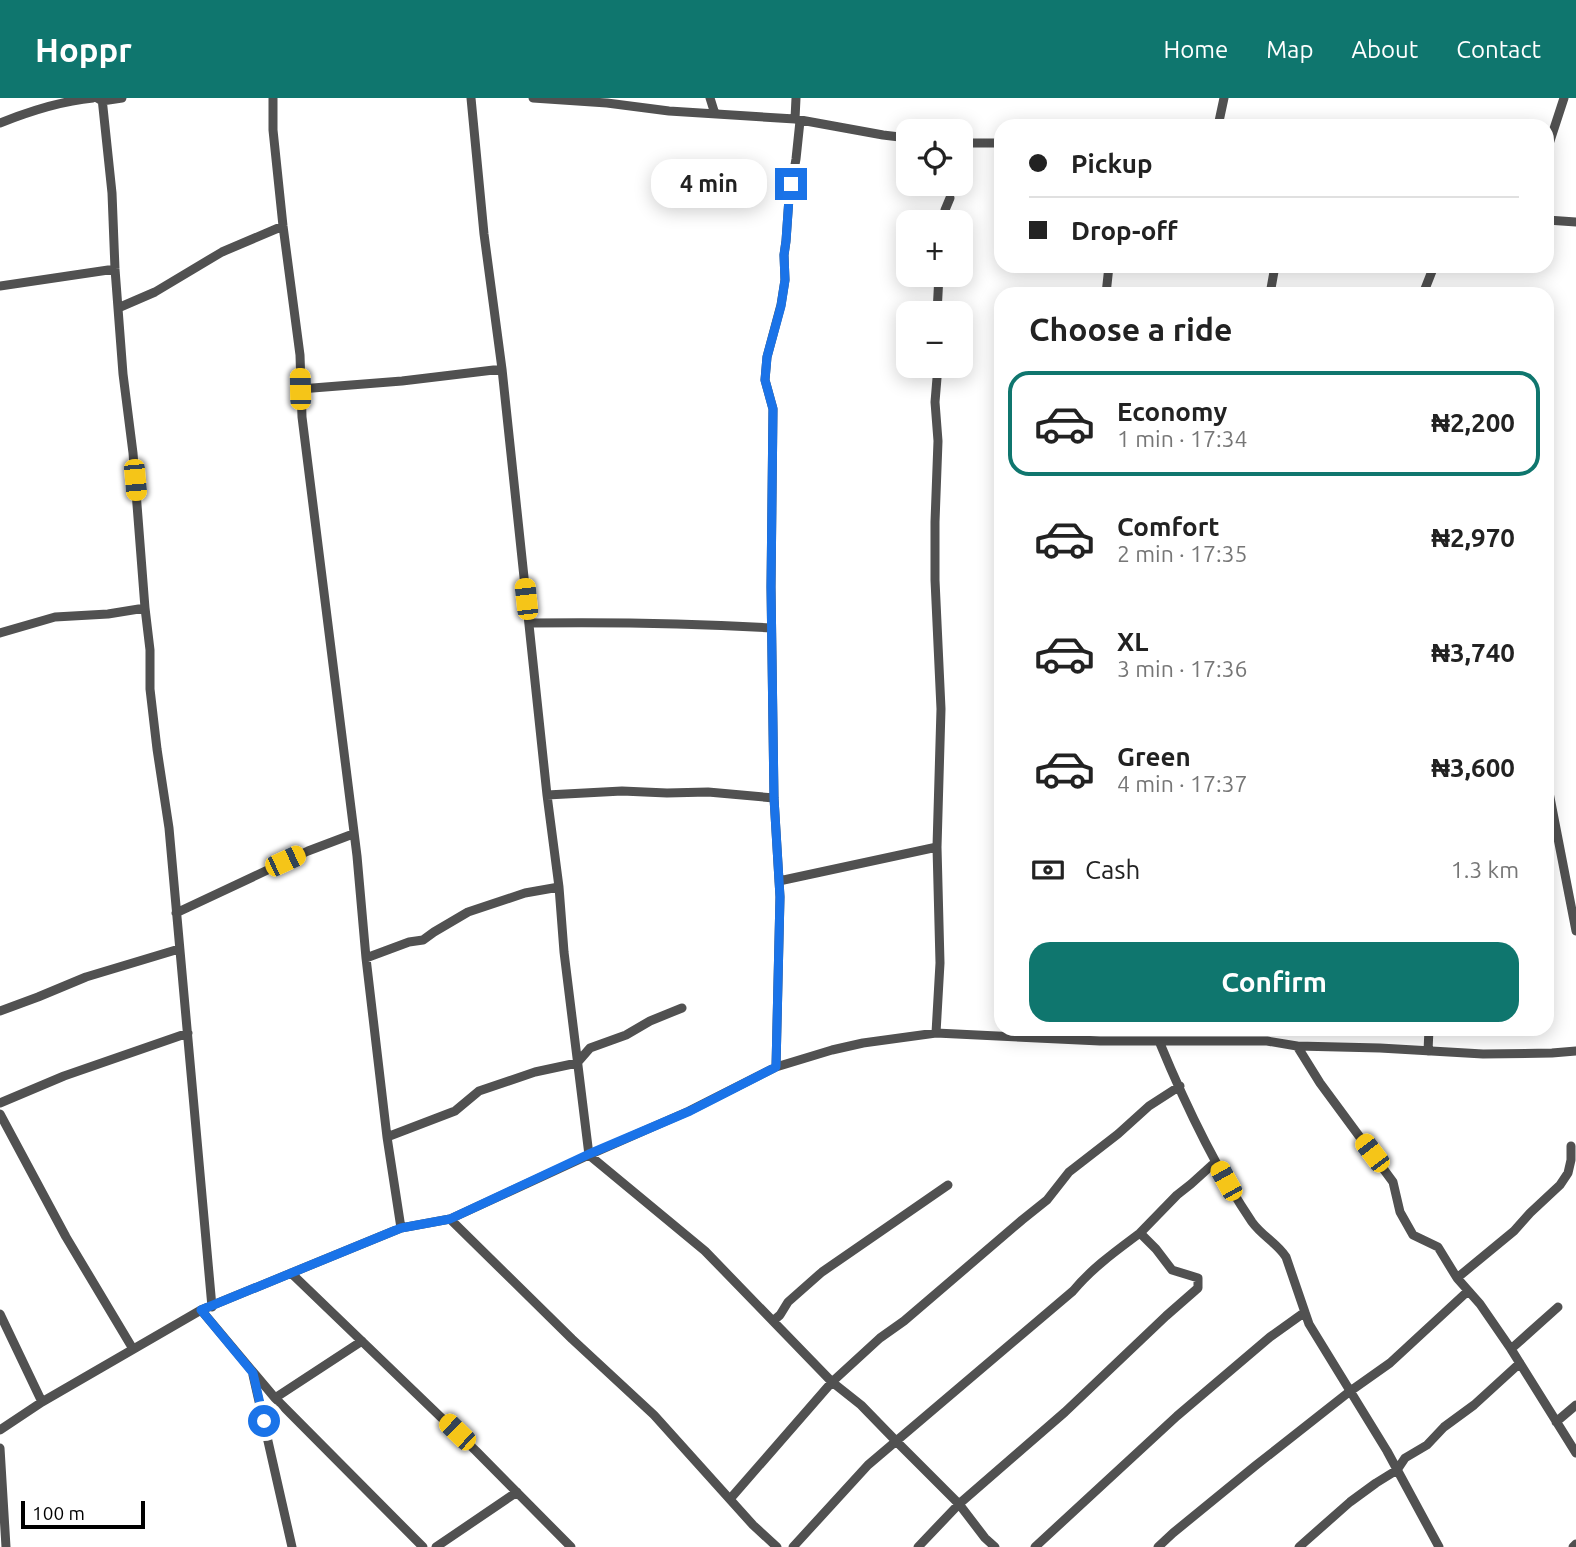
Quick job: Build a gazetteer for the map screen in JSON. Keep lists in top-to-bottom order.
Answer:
{
  "scale_bar": "100 m",
  "page": {
    "header": "Hoppr",
    "nav": [
      "Home",
      "Map",
      "About",
      "Contact"
    ],
    "map_buttons": ["+", "−"],
    "banner": ["Pickup", "Drop-off"],
    "bubble": "4 min",
    "heading": "Choose a ride",
    "list": [
      {
        "name": "Economy",
        "note": "1 min · 17:34",
        "value": "₦2,200"
      },
      {
        "name": "Comfort",
        "note": "2 min · 17:35",
        "value": "₦2,970"
      },
      {
        "name": "XL",
        "note": "3 min · 17:36",
        "value": "₦3,740"
      },
      {
        "name": "Green",
        "note": "4 min · 17:37",
        "value": "₦3,600"
      }
    ],
    "pay": ["Cash", "1.3 km"],
    "buttons": "Confirm",
    "scale": "100 m"
  }
}
